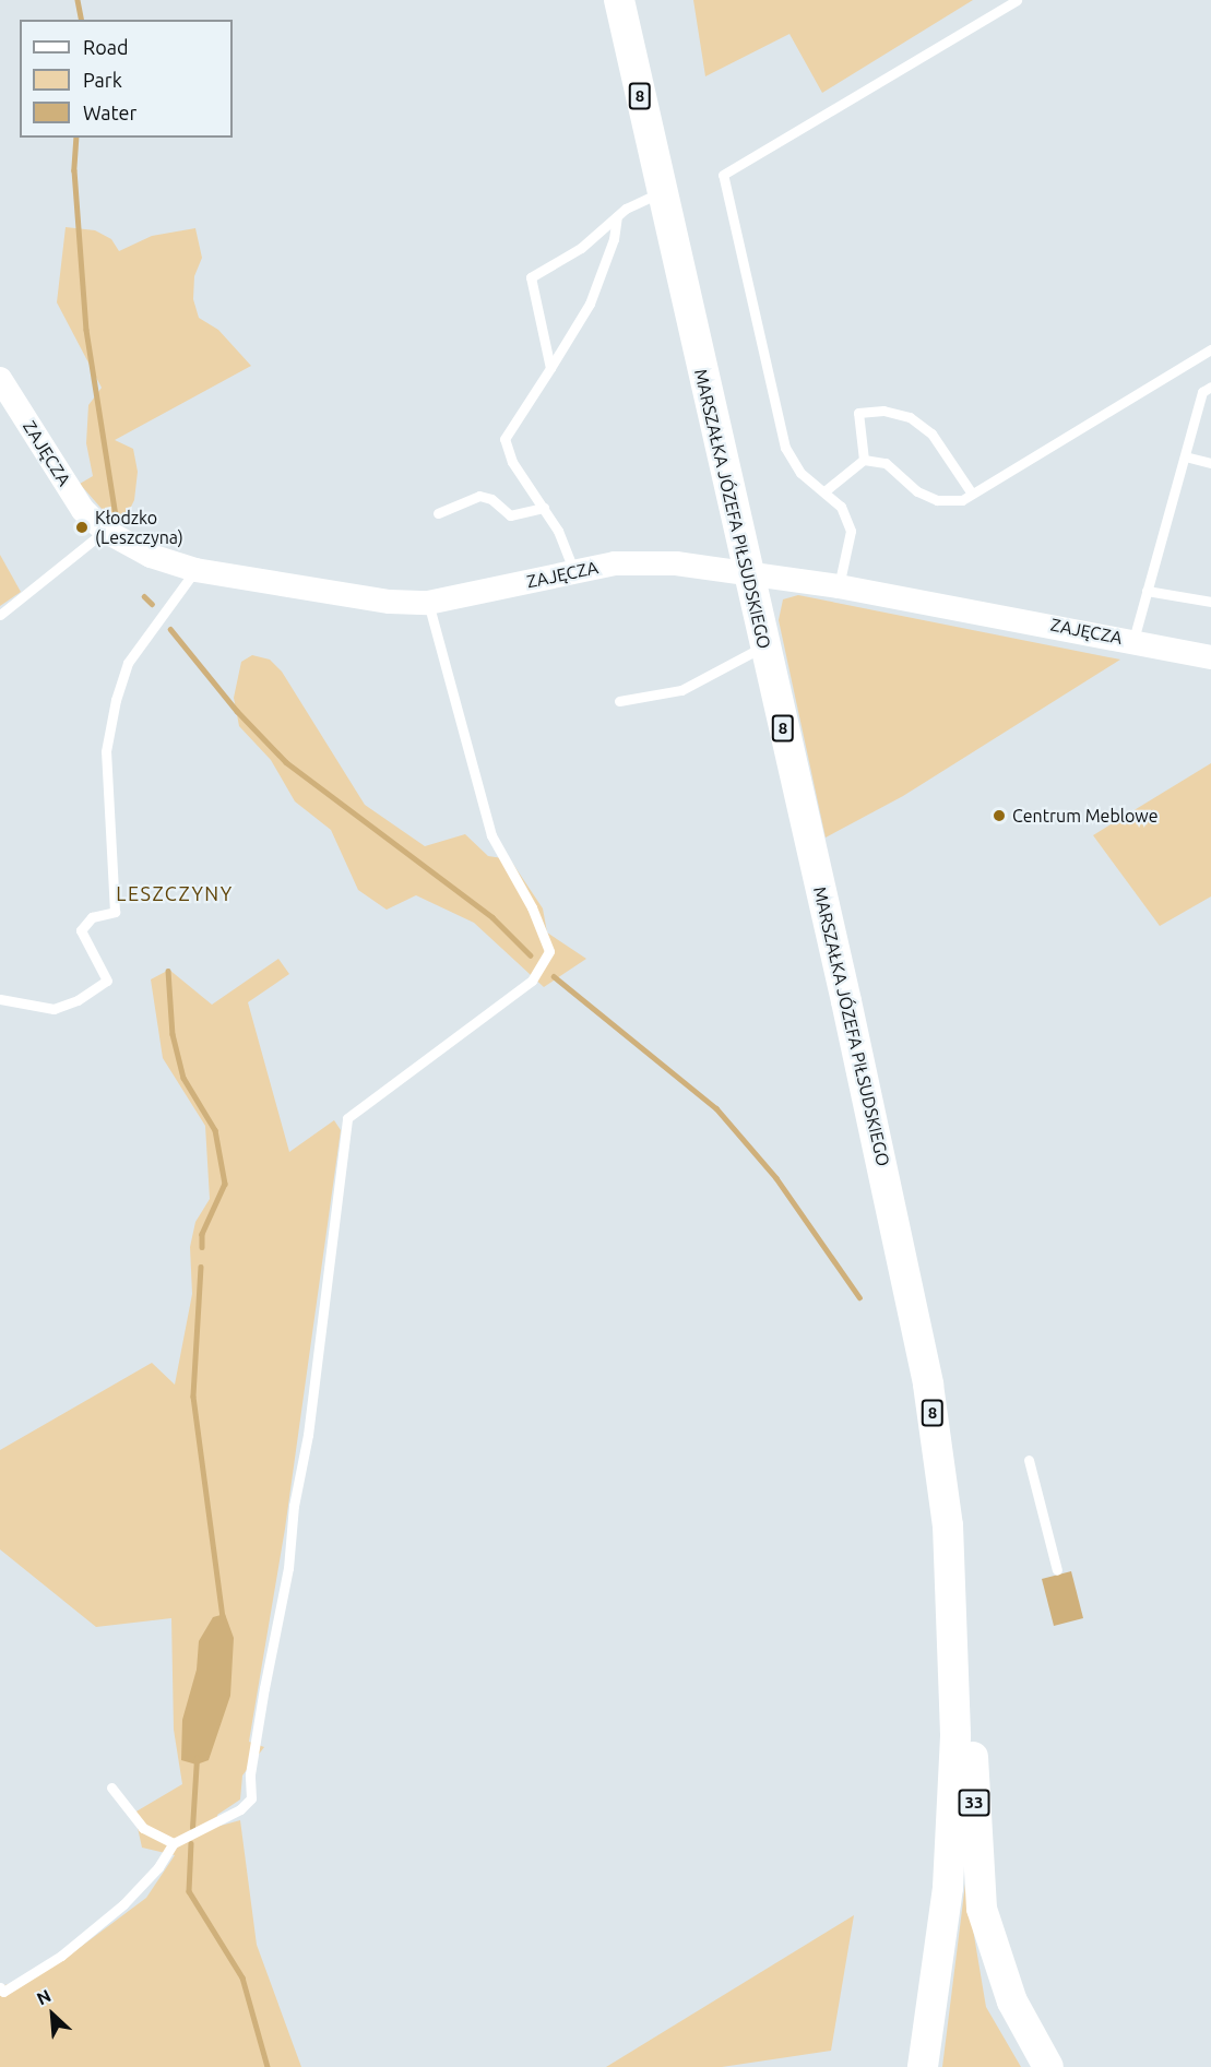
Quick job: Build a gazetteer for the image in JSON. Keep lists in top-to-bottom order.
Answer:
{
  "streets": {
    "highway": ["8", "MARSZAŁKA JÓZEFA PIŁSUDSKIEGO", "33"],
    "street": ["ZAJĘCZA"]
  },
  "crossings": [
    ["ZAJĘCZA", "MARSZAŁKA JÓZEFA PIŁSUDSKIEGO"],
    ["MARSZAŁKA JÓZEFA PIŁSUDSKIEGO", "33"]
  ],
  "districts": ["LESZCZYNY"],
  "places": ["Kłodzko (Leszczyna)", "Centrum Meblowe"],
  "legend": ["Road", "Park", "Water"],
  "north": "top left"
}
